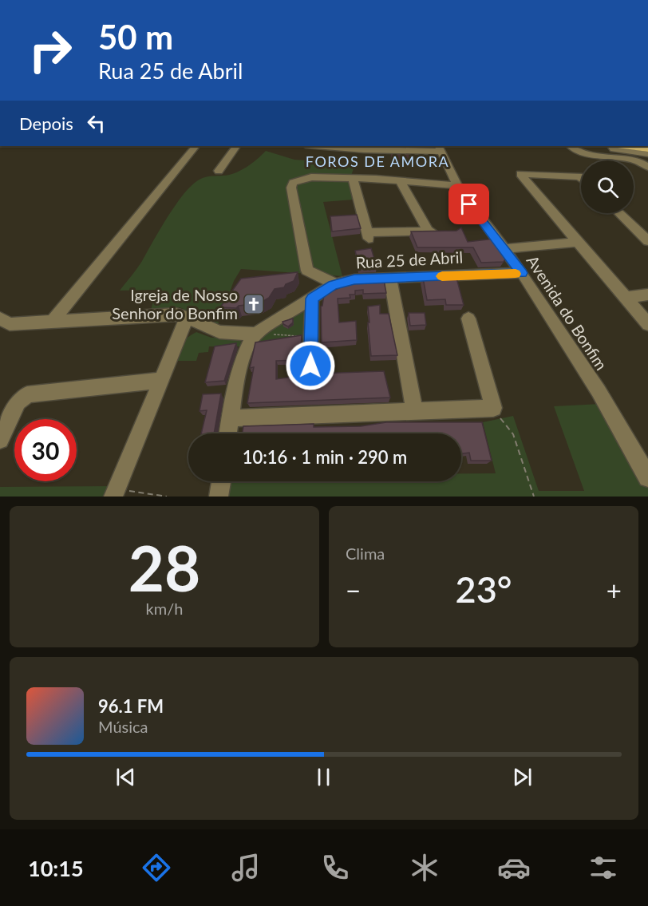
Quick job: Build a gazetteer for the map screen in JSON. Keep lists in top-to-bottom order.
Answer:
{
  "streets": {
    "street": ["Rua 25 de Abril", "Avenida do Bonfim"]
  },
  "crossings": [
    ["Rua 25 de Abril", "Avenida do Bonfim"]
  ],
  "districts": ["FOROS DE AMORA"],
  "places": {
    "church": ["Igreja de Nosso Senhor do Bonfim"]
  },
  "page": {
    "turn": ["50 m", "Rua 25 de Abril"],
    "then": "Depois",
    "limit": "30",
    "trip": "10:16 · 1 min · 290 m",
    "tile": [
      ["28", "km/h"],
      "Clima"
    ],
    "heat": ["−", "23°", "+"],
    "song": ["96.1 FM", "Música"],
    "tabs": "10:15"
  }
}
